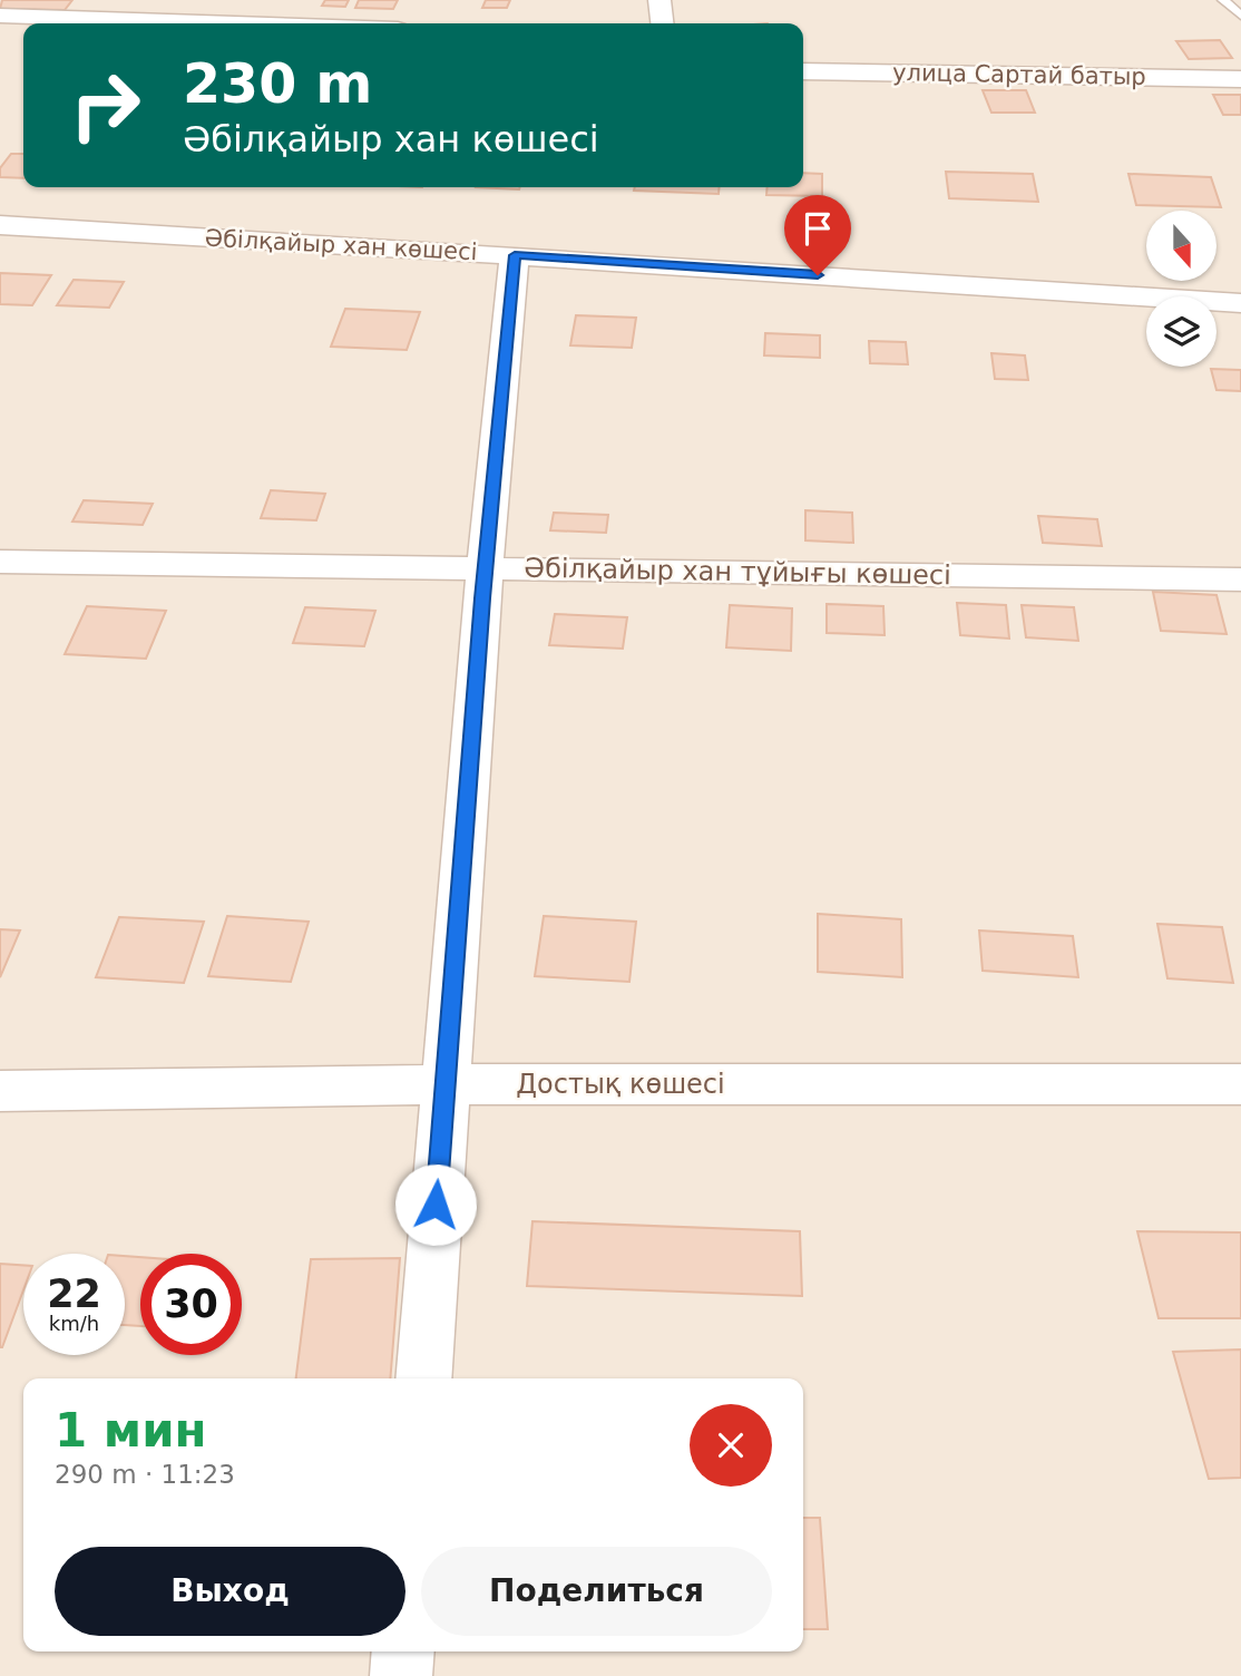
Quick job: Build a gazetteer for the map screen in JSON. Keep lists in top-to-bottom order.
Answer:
{
  "streets": {
    "street": [
      "улица Сартай батыр",
      "Әбілқайыр хан көшесі",
      "Әбілқайыр хан тұйығы көшесі",
      "Достық көшесі"
    ]
  },
  "north": "bottom",
  "page": {
    "turn": ["230 m", "Әбілқайыр хан көшесі"],
    "speed": "22 km/h",
    "limit": "30",
    "heading": ["1 мин", "290 m · 11:23"],
    "buttons": ["Выход", "Поделиться"]
  }
}
